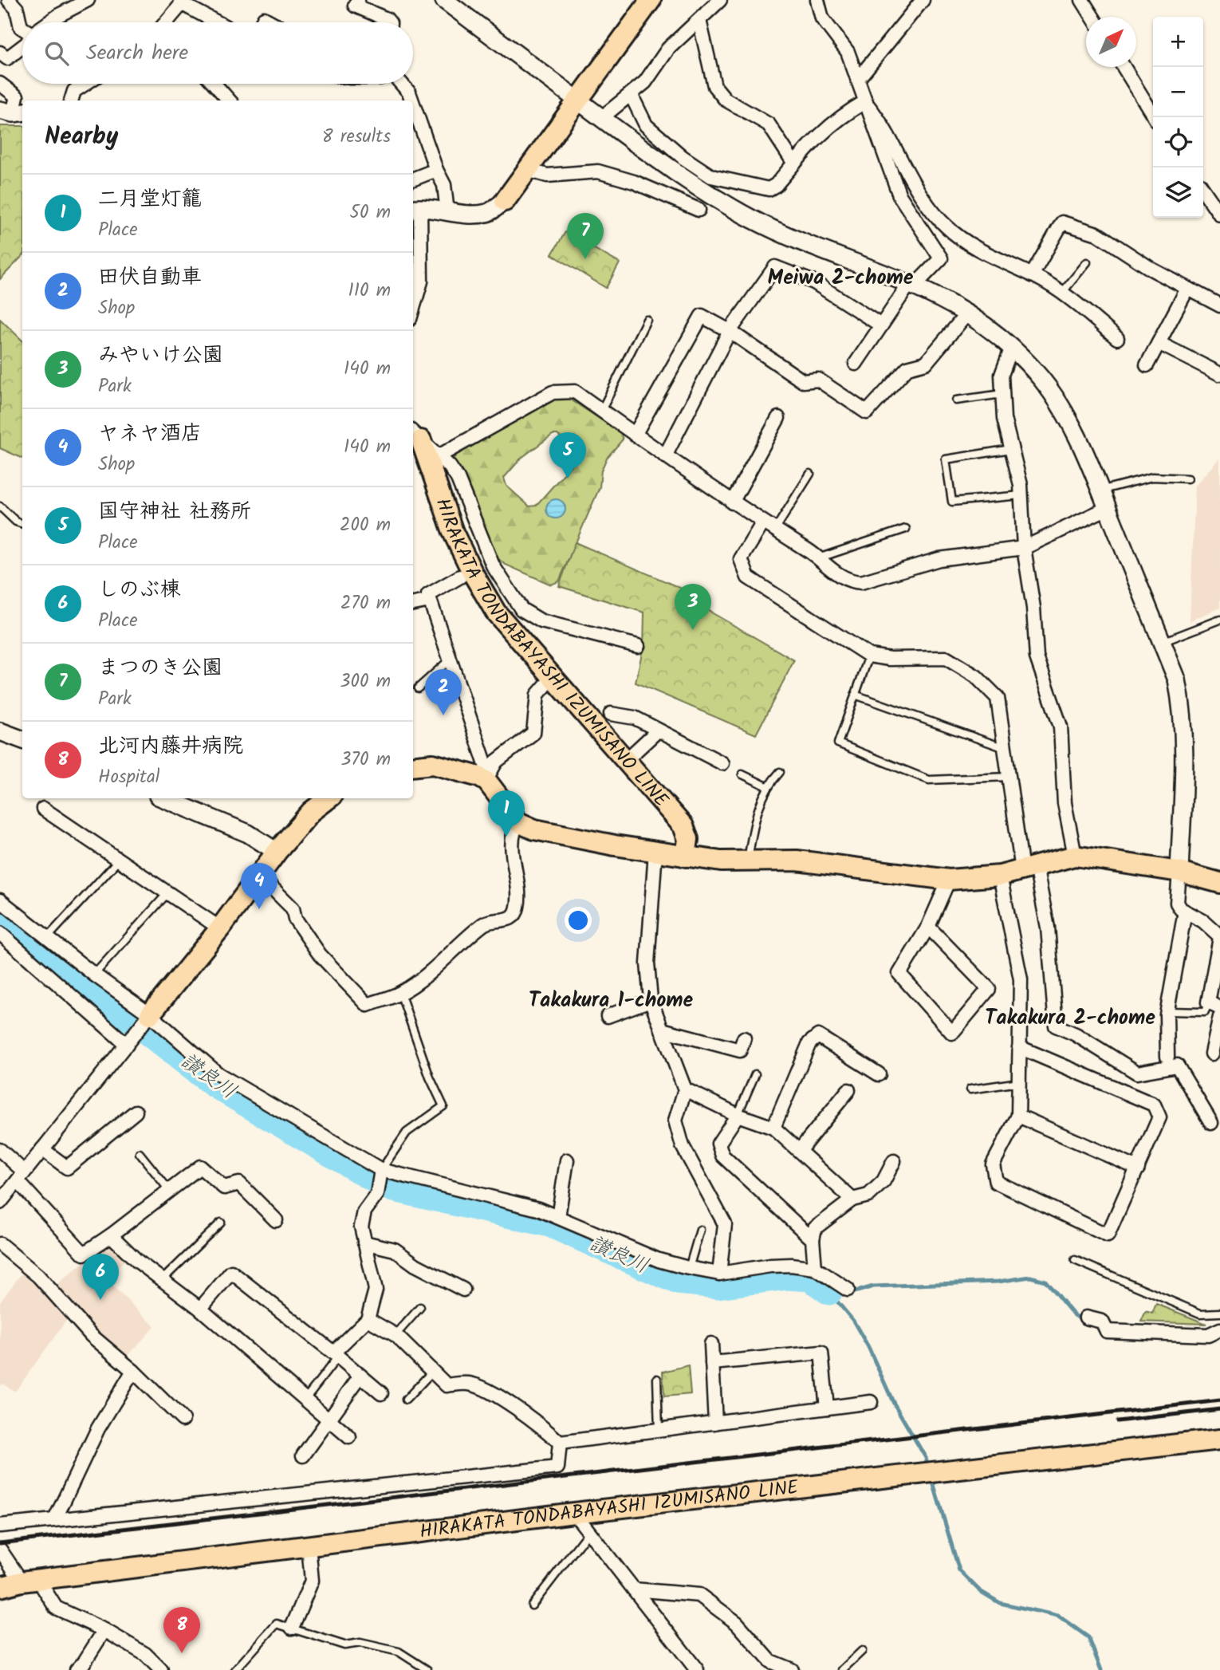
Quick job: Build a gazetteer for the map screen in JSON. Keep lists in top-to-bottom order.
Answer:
{
  "streets": {
    "main road": ["HIRAKATA TONDABAYASHI IZUMISANO LINE"]
  },
  "districts": ["Meiwa 2-chome", "Takakura 1-chome", "Takakura 2-chome"],
  "water": ["讃良川"],
  "north": "top right",
  "page": {
    "map_buttons": ["+", "−"],
    "search": "Search here",
    "heading": ["Nearby", "8 results"],
    "list": [
      {
        "mark": "1",
        "name": "二月堂灯籠",
        "note": "Place",
        "value": "50 m"
      },
      {
        "mark": "2",
        "name": "田伏自動車",
        "note": "Shop",
        "value": "110 m"
      },
      {
        "mark": "3",
        "name": "みやいけ公園",
        "note": "Park",
        "value": "140 m"
      },
      {
        "mark": "4",
        "name": "ヤネヤ酒店",
        "note": "Shop",
        "value": "140 m"
      },
      {
        "mark": "5",
        "name": "国守神社 社務所",
        "note": "Place",
        "value": "200 m"
      },
      {
        "mark": "6",
        "name": "しのぶ棟",
        "note": "Place",
        "value": "270 m"
      },
      {
        "mark": "7",
        "name": "まつのき公園",
        "note": "Park",
        "value": "300 m"
      },
      {
        "mark": "8",
        "name": "北河内藤井病院",
        "note": "Hospital",
        "value": "370 m"
      }
    ],
    "pins": [
      "7",
      "5",
      "3",
      "2",
      "1",
      "4",
      "6",
      "8"
    ]
  }
}
